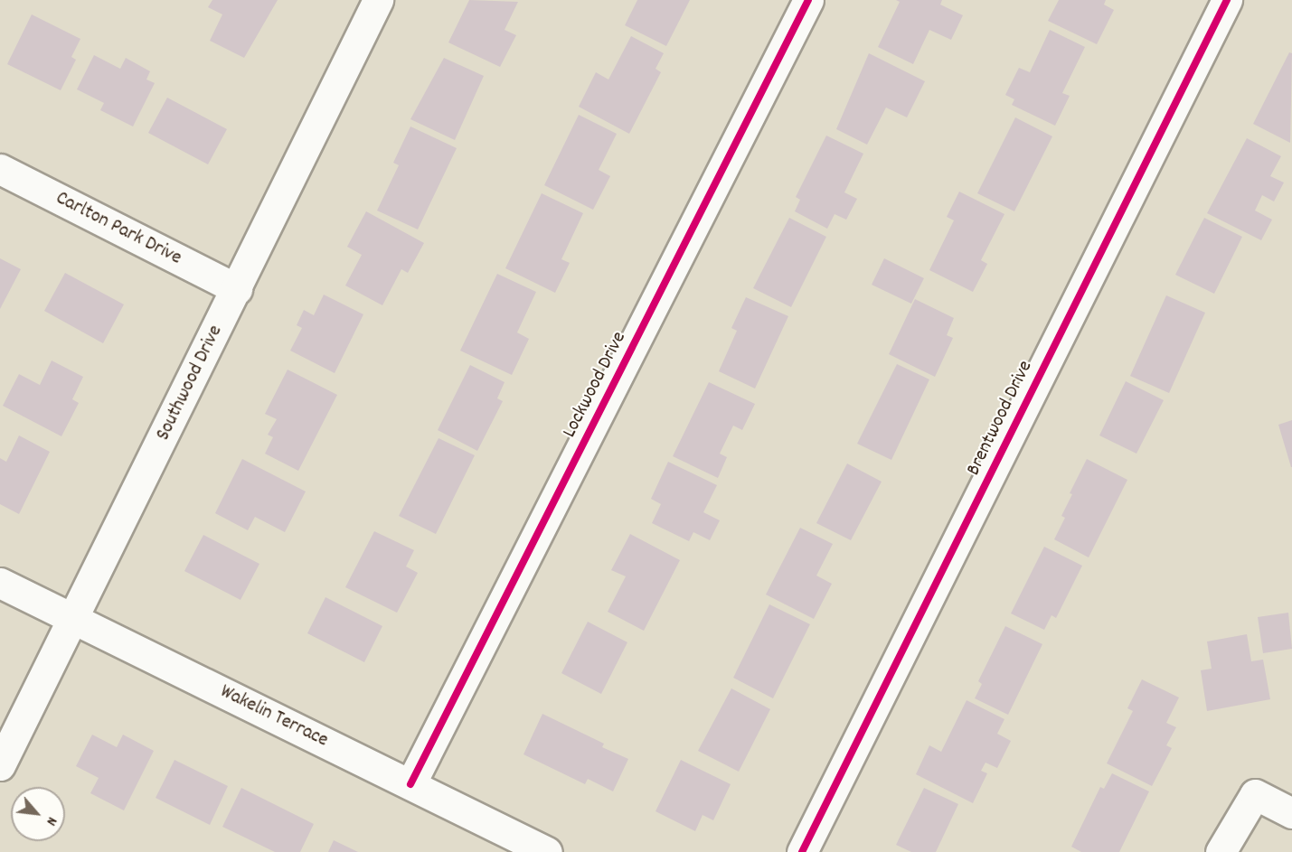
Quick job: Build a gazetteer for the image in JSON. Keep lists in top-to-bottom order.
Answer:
{
  "streets": {
    "street": [
      "Carlton Park Drive",
      "Southwood Drive",
      "Lockwood Drive",
      "Brentwood Drive",
      "Wakelin Terrace"
    ]
  },
  "crossings": [
    ["Carlton Park Drive", "Southwood Drive"],
    ["Southwood Drive", "Wakelin Terrace"],
    ["Lockwood Drive", "Wakelin Terrace"]
  ],
  "north": "bottom right"
}
